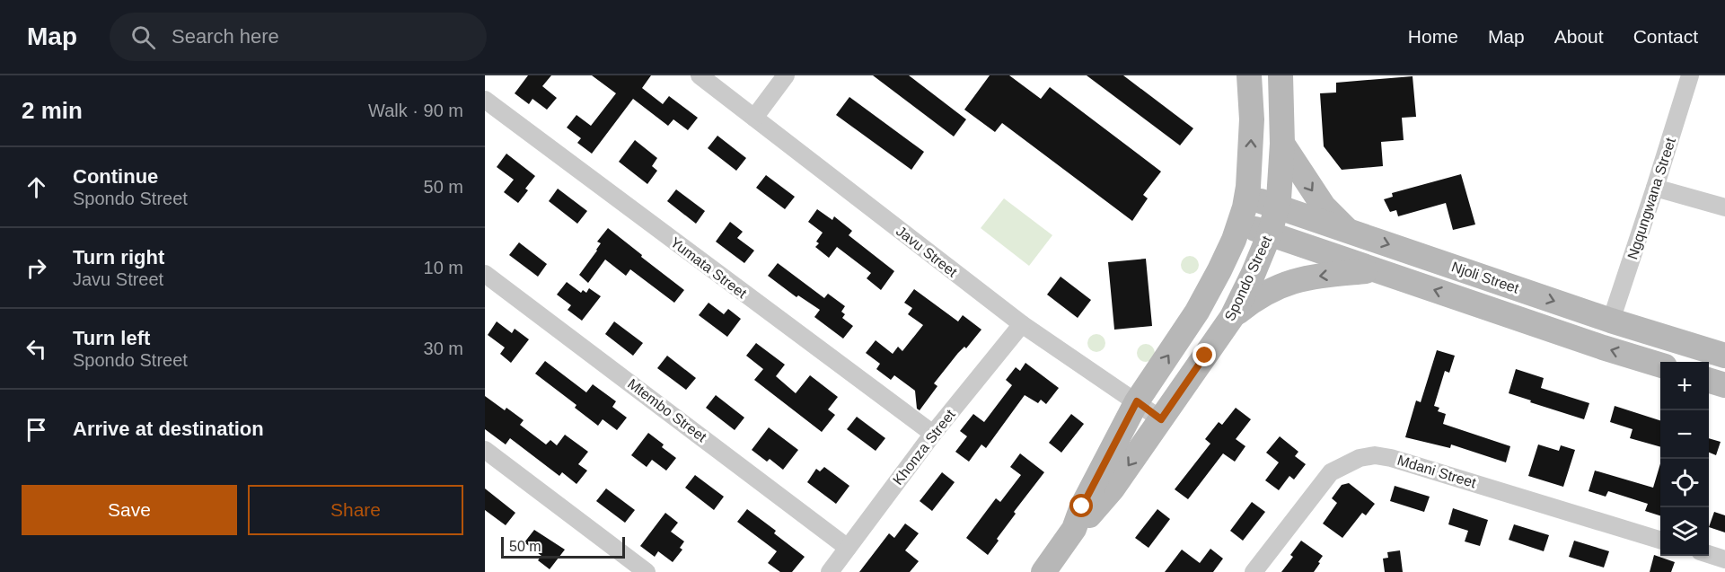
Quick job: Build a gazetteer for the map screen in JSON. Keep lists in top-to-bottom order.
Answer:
{
  "streets": {
    "main road": ["Njoli Street", "Spondo Street"],
    "street": [
      "Ngqungwana Street",
      "Javu Street",
      "Yumata Street",
      "Mtembo Street",
      "Khonza Street",
      "Mdani Street"
    ]
  },
  "crossings": [
    ["Ngqungwana Street", "Njoli Street"],
    ["Javu Street", "Spondo Street"],
    ["Javu Street", "Khonza Street"],
    ["Yumata Street", "Khonza Street"],
    ["Njoli Street", "Spondo Street"],
    ["Mtembo Street", "Khonza Street"]
  ],
  "scale_bar": "50 m",
  "page": {
    "header": "Map",
    "search": "Search here",
    "nav": [
      "Home",
      "Map",
      "About",
      "Contact"
    ],
    "heading": ["2 min", "Walk · 90 m"],
    "list": [
      ["Continue", "Spondo Street", "50 m"],
      ["Turn right", "Javu Street", "10 m"],
      ["Turn left", "Spondo Street", "30 m"],
      "Arrive at destination"
    ],
    "map_buttons": ["+", "−"],
    "buttons": ["Save", "Share"],
    "scale": "50 m"
  }
}
